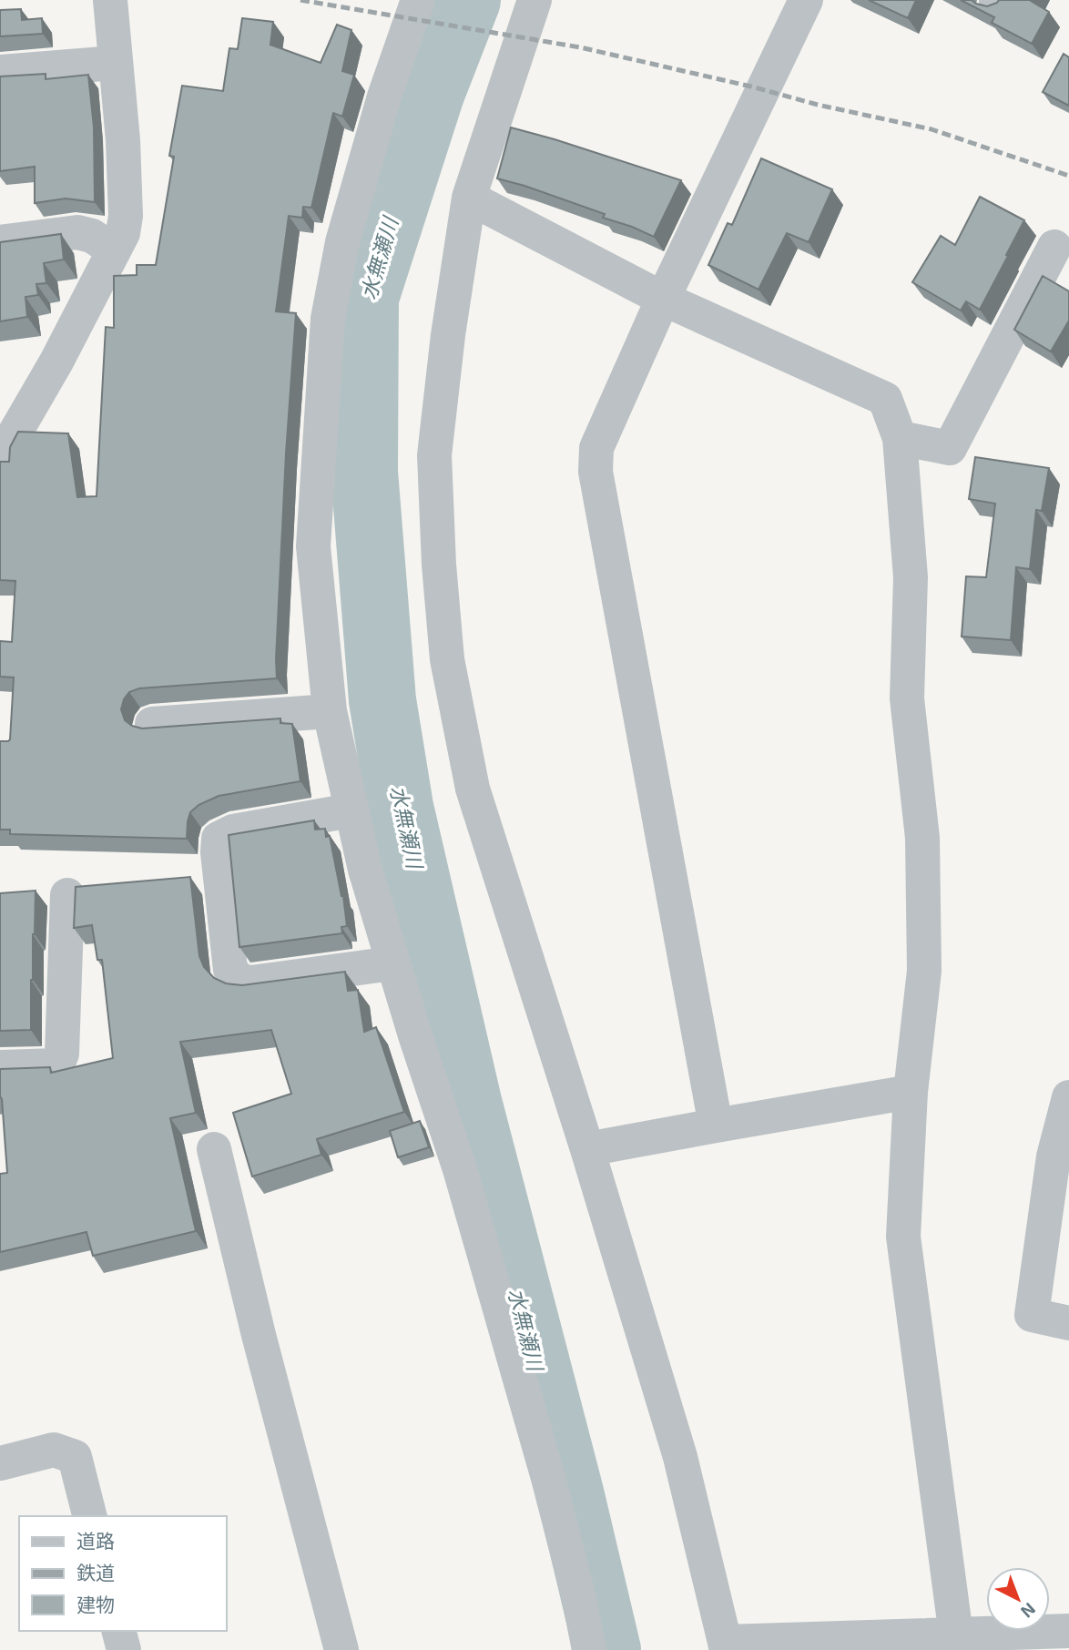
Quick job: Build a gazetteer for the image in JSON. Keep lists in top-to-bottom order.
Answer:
{
  "water": ["水無瀬川"],
  "legend": ["道路", "鉄道", "建物"],
  "north": "bottom right"
}
